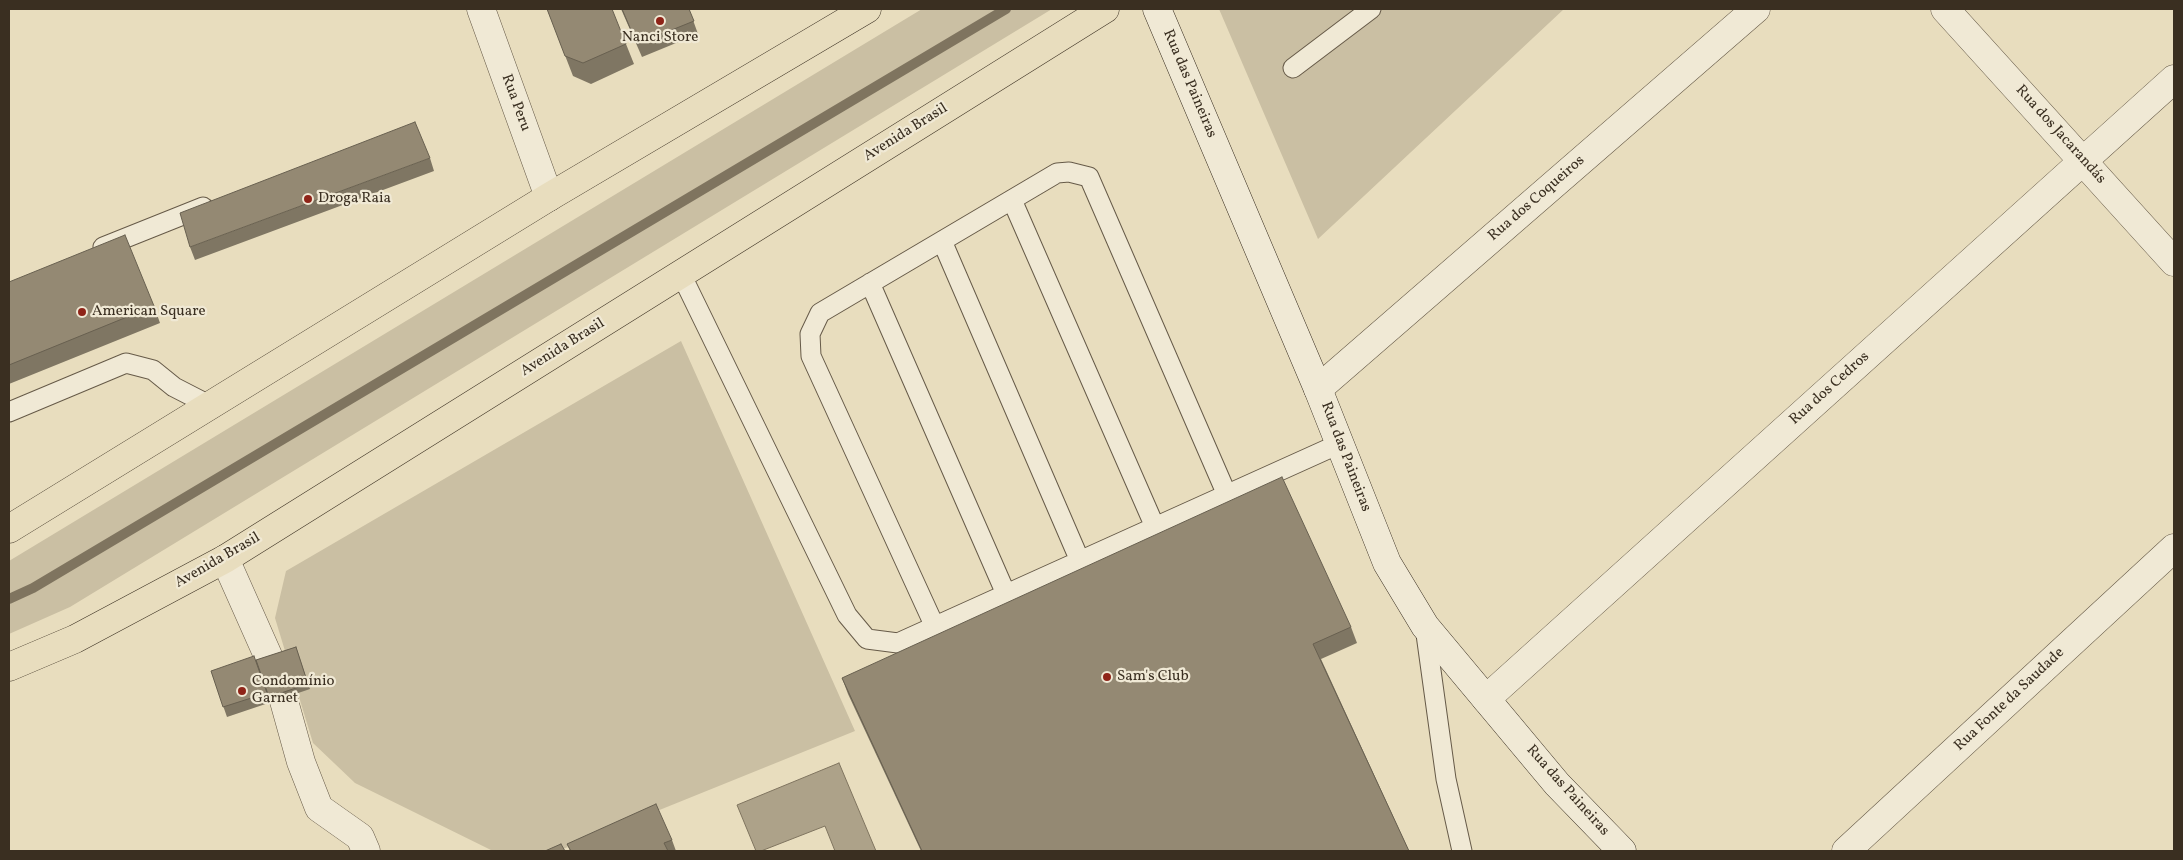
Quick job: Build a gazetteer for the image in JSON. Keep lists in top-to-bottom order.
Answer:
{
  "streets": {
    "main road": ["Avenida Brasil"],
    "street": [
      "Rua das Paineiras",
      "Rua Peru",
      "Rua dos Jacarandás",
      "Rua dos Coqueiros",
      "Rua dos Cedros",
      "Rua Fonte da Saudade"
    ]
  },
  "crossings": [
    ["Rua das Paineiras", "Rua dos Coqueiros"],
    ["Rua das Paineiras", "Rua dos Cedros"],
    ["Rua dos Jacarandás", "Rua dos Cedros"]
  ],
  "places": [
    "Nanci Store",
    "Droga Raia",
    "American Square",
    "Sam's Club",
    "Condomínio Garnet"
  ]
}
